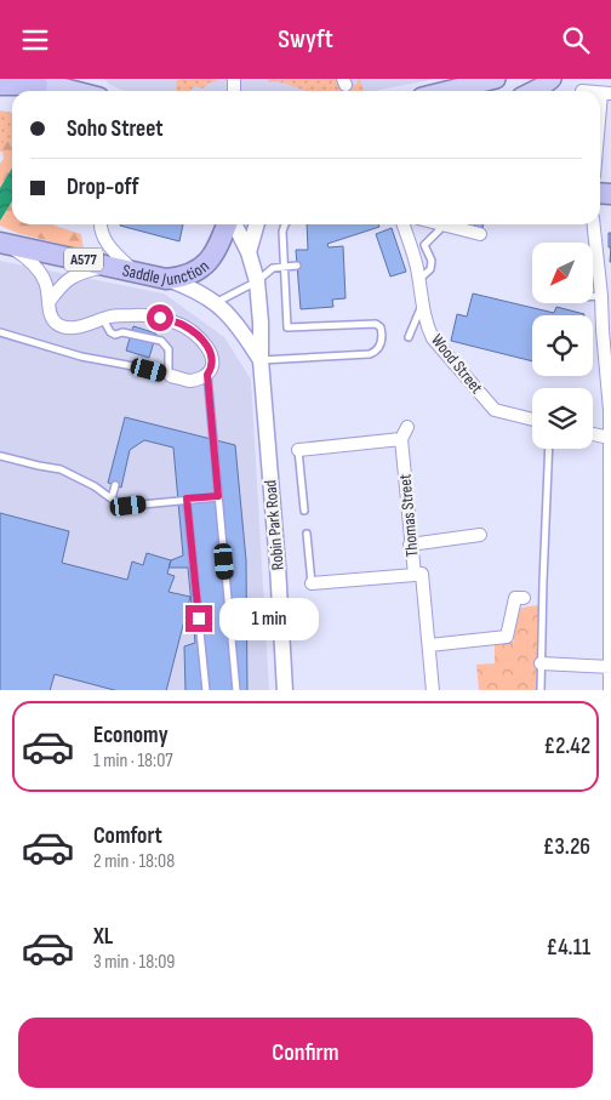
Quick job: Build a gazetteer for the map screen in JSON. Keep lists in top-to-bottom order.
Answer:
{
  "streets": {
    "highway": ["A577", "Saddle Junction"],
    "street": ["Wood Street", "Thomas Street", "Robin Park Road"]
  },
  "crossings": [
    ["Saddle Junction", "Robin Park Road"]
  ],
  "north": "bottom left",
  "page": {
    "header": "Swyft",
    "banner": ["Soho Street", "Drop-off"],
    "bubble": "1 min",
    "list": [
      {
        "name": "Economy",
        "note": "1 min · 18:07",
        "value": "£2.42"
      },
      {
        "name": "Comfort",
        "note": "2 min · 18:08",
        "value": "£3.26"
      },
      {
        "name": "XL",
        "note": "3 min · 18:09",
        "value": "£4.11"
      }
    ],
    "buttons": "Confirm"
  }
}
